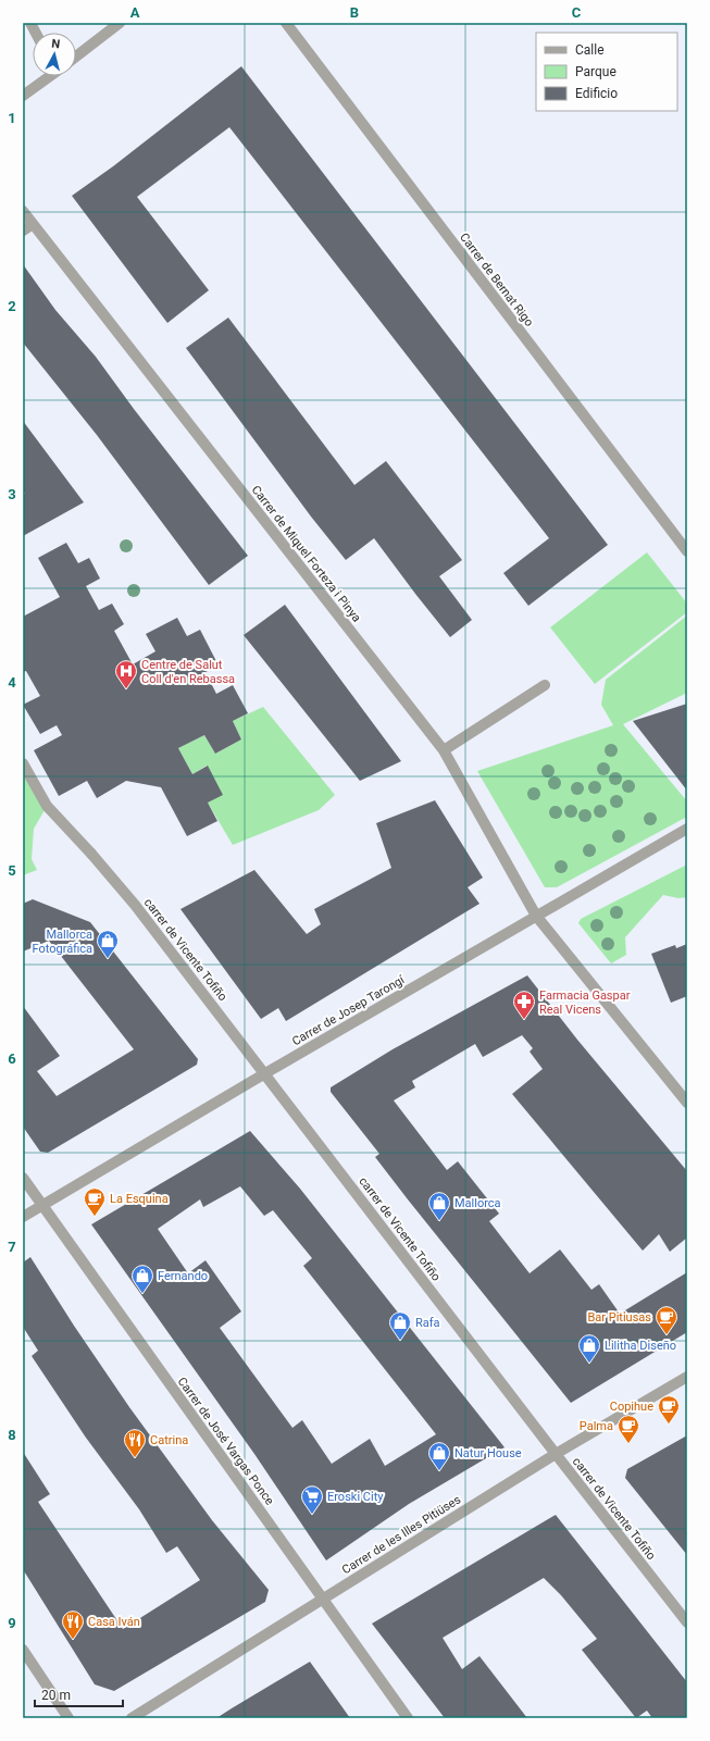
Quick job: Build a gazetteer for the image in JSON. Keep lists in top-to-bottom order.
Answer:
{
  "streets": {
    "street": [
      "Carrer de Bernat Rigo",
      "Carrer de Miquel Forteza i Pinya",
      "carrer de Vicente Tofiño",
      "Carrer de Josep Tarongí",
      "Carrer de José Vargas Ponce",
      "Carrer de les Illes Pitiüses"
    ]
  },
  "crossings": [
    ["Carrer de Miquel Forteza i Pinya", "Carrer de Josep Tarongí"],
    ["carrer de Vicente Tofiño", "Carrer de Josep Tarongí"],
    ["carrer de Vicente Tofiño", "Carrer de les Illes Pitiüses"],
    ["Carrer de Josep Tarongí", "Carrer de José Vargas Ponce"],
    ["Carrer de José Vargas Ponce", "Carrer de les Illes Pitiüses"]
  ],
  "places": {
    "hospital": ["Centre de Salut Coll d'en Rebassa"],
    "shop": [
      "Mallorca Fotográfica",
      "Mallorca",
      "Fernando",
      "Rafa",
      "Lilitha Diseño",
      "Natur House"
    ],
    "pharmacy": ["Farmacia Gaspar Real Vicens"],
    "cafe": [
      "La Esquina",
      "Bar Pitiusas",
      "Copihue",
      "Palma"
    ],
    "restaurant": ["Catrina", "Casa Iván"],
    "supermarket": ["Eroski City"]
  },
  "legend": ["Calle", "Parque", "Edificio"],
  "scale_bar": "20 m",
  "north": "top",
  "grid": {
    "columns": ["A", "B", "C"],
    "rows": [
      "1",
      "2",
      "3",
      "4",
      "5",
      "6",
      "7",
      "8",
      "9"
    ]
  }
}
